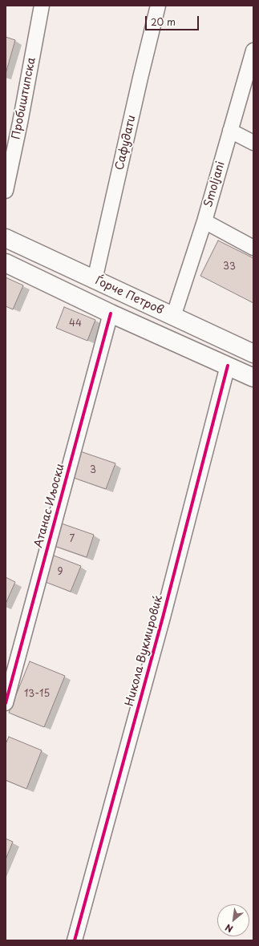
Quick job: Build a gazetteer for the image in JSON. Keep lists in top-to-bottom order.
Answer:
{
  "streets": {
    "street": [
      "Пробиштипска",
      "Сафудати",
      "Smoljani",
      "Ѓорче Петров",
      "Aтанас Иљоски",
      "Никола Вукмировиќ"
    ]
  },
  "crossings": [
    ["Сафудати", "Ѓорче Петров"],
    ["Smoljani", "Ѓорче Петров"],
    ["Ѓорче Петров", "Aтанас Иљоски"],
    ["Ѓорче Петров", "Никола Вукмировиќ"]
  ],
  "house_numbers": [
    "33",
    "44",
    "3",
    "7",
    "9",
    "13-15"
  ],
  "scale_bar": "20 m",
  "north": "bottom left"
}
